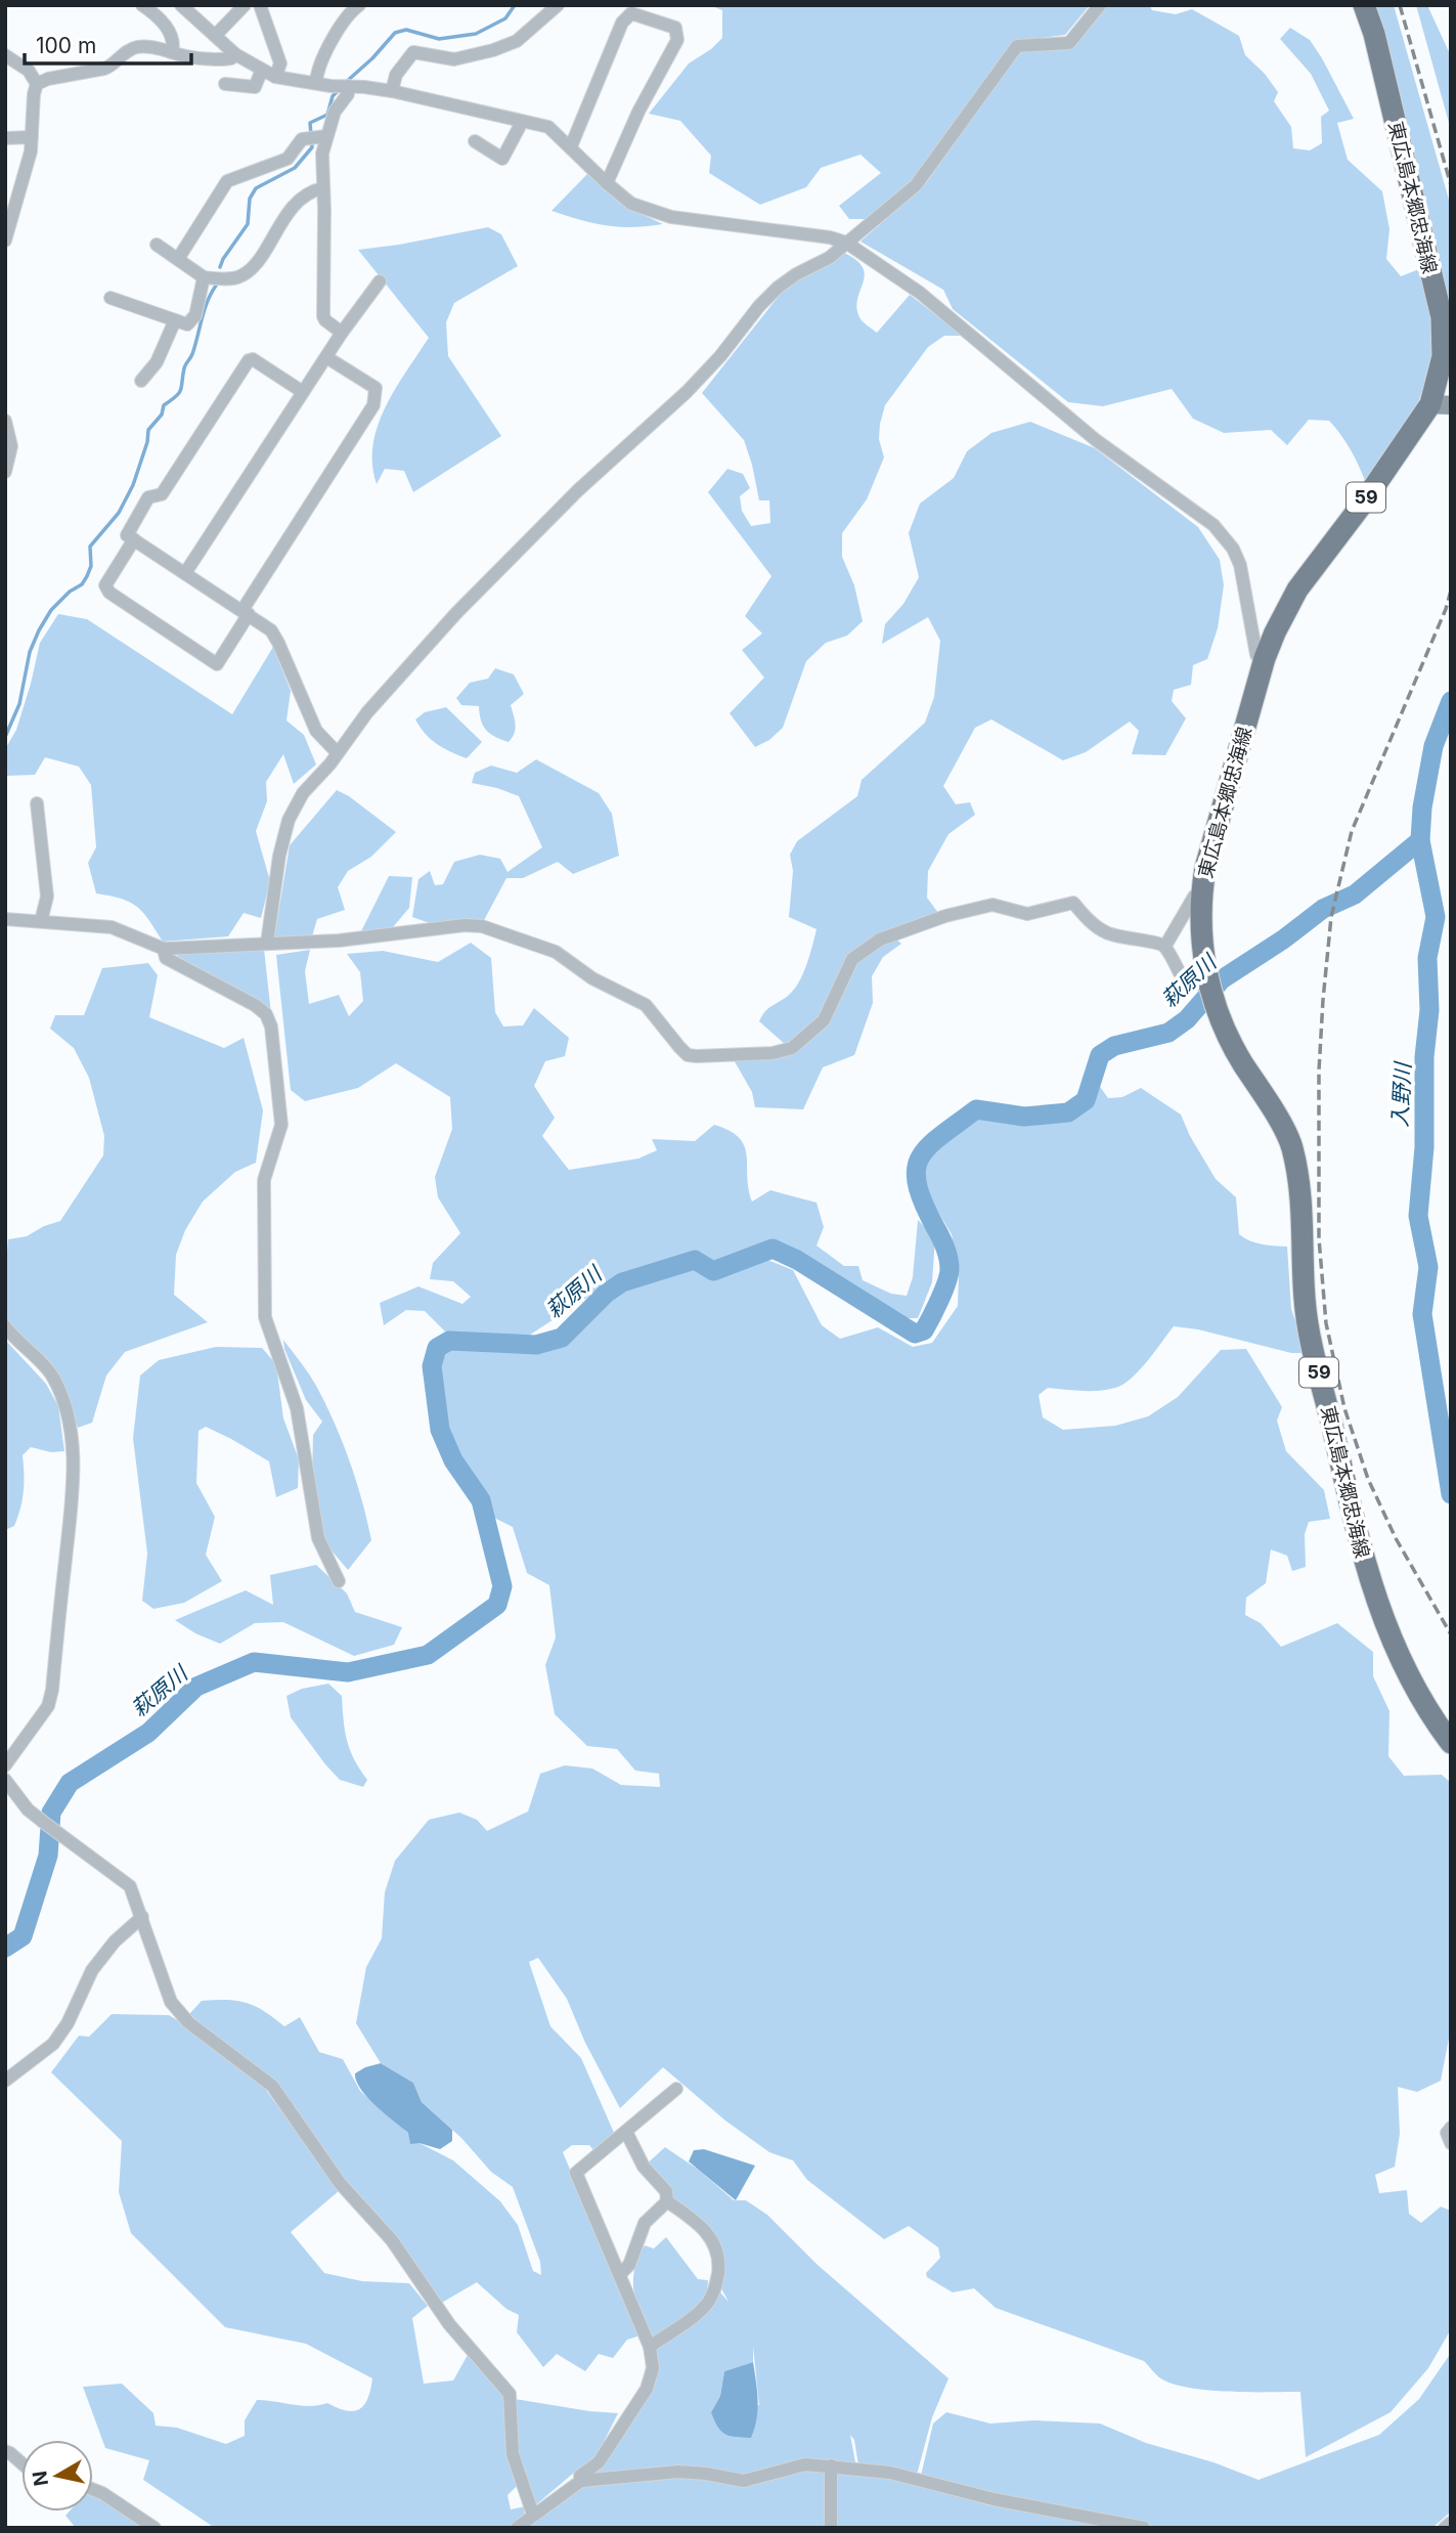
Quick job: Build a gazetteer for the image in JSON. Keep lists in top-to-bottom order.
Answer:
{
  "streets": {
    "main road": ["東広島本郷忠海線", "59"]
  },
  "water": ["萩原川", "入野川"],
  "scale_bar": "100 m",
  "north": "left"
}
